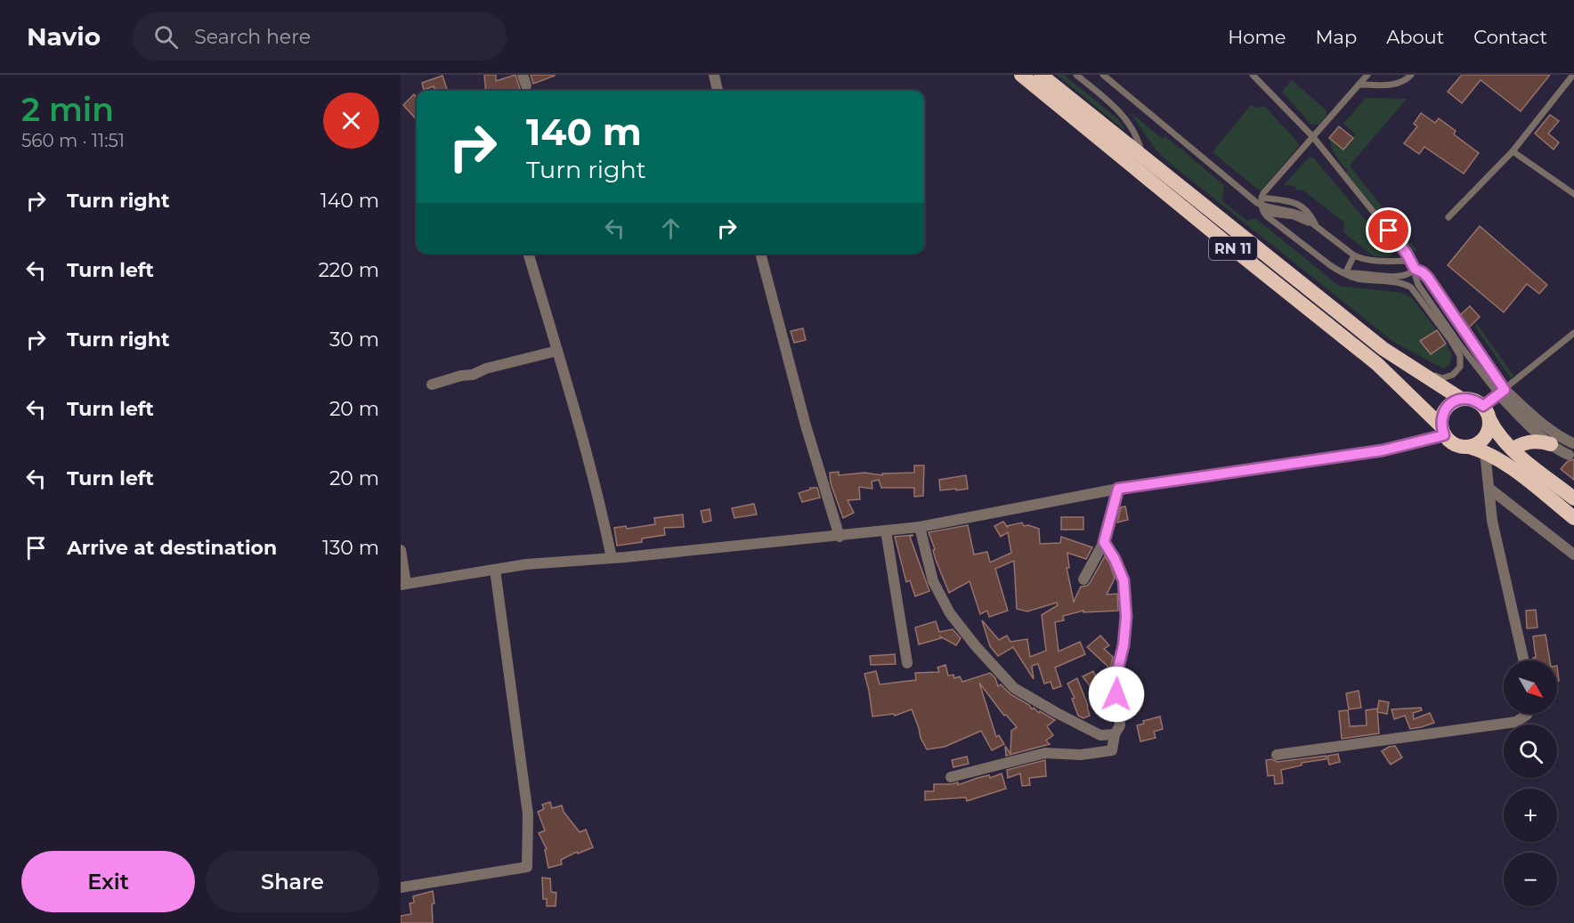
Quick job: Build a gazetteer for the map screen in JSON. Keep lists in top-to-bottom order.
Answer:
{
  "streets": {
    "highway": ["RN 11"]
  },
  "north": "bottom right",
  "page": {
    "header": "Navio",
    "search": "Search here",
    "nav": [
      "Home",
      "Map",
      "About",
      "Contact"
    ],
    "heading": ["2 min", "560 m · 11:51"],
    "turn": ["140 m", "Turn right"],
    "list": [
      {
        "name": "Turn right",
        "value": "140 m"
      },
      {
        "name": "Turn left",
        "value": "220 m"
      },
      {
        "name": "Turn right",
        "value": "30 m"
      },
      {
        "name": "Turn left",
        "value": "20 m"
      },
      {
        "name": "Turn left",
        "value": "20 m"
      },
      {
        "name": "Arrive at destination",
        "value": "130 m"
      }
    ],
    "map_buttons": ["+", "−"],
    "buttons": ["Exit", "Share"]
  }
}
